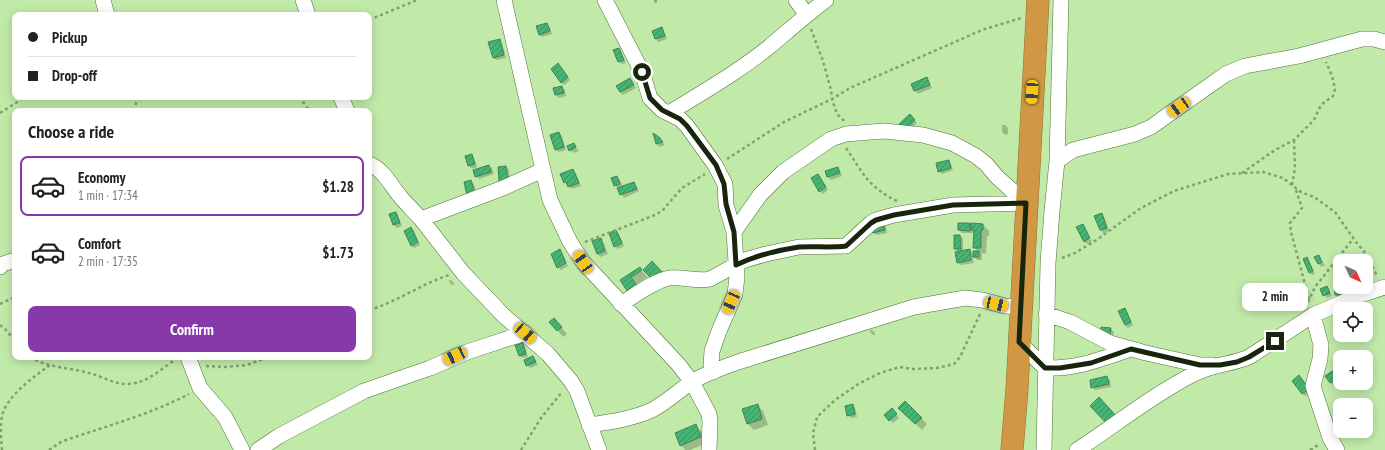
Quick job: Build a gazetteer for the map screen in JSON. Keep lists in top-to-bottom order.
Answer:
{
  "north": "bottom right",
  "page": {
    "banner": ["Pickup", "Drop-off"],
    "heading": "Choose a ride",
    "list": [
      {
        "name": "Economy",
        "note": "1 min · 17:34",
        "value": "$1.28"
      },
      {
        "name": "Comfort",
        "note": "2 min · 17:35",
        "value": "$1.73"
      }
    ],
    "map_buttons": ["+", "−"],
    "bubble": "2 min",
    "buttons": "Confirm"
  }
}
